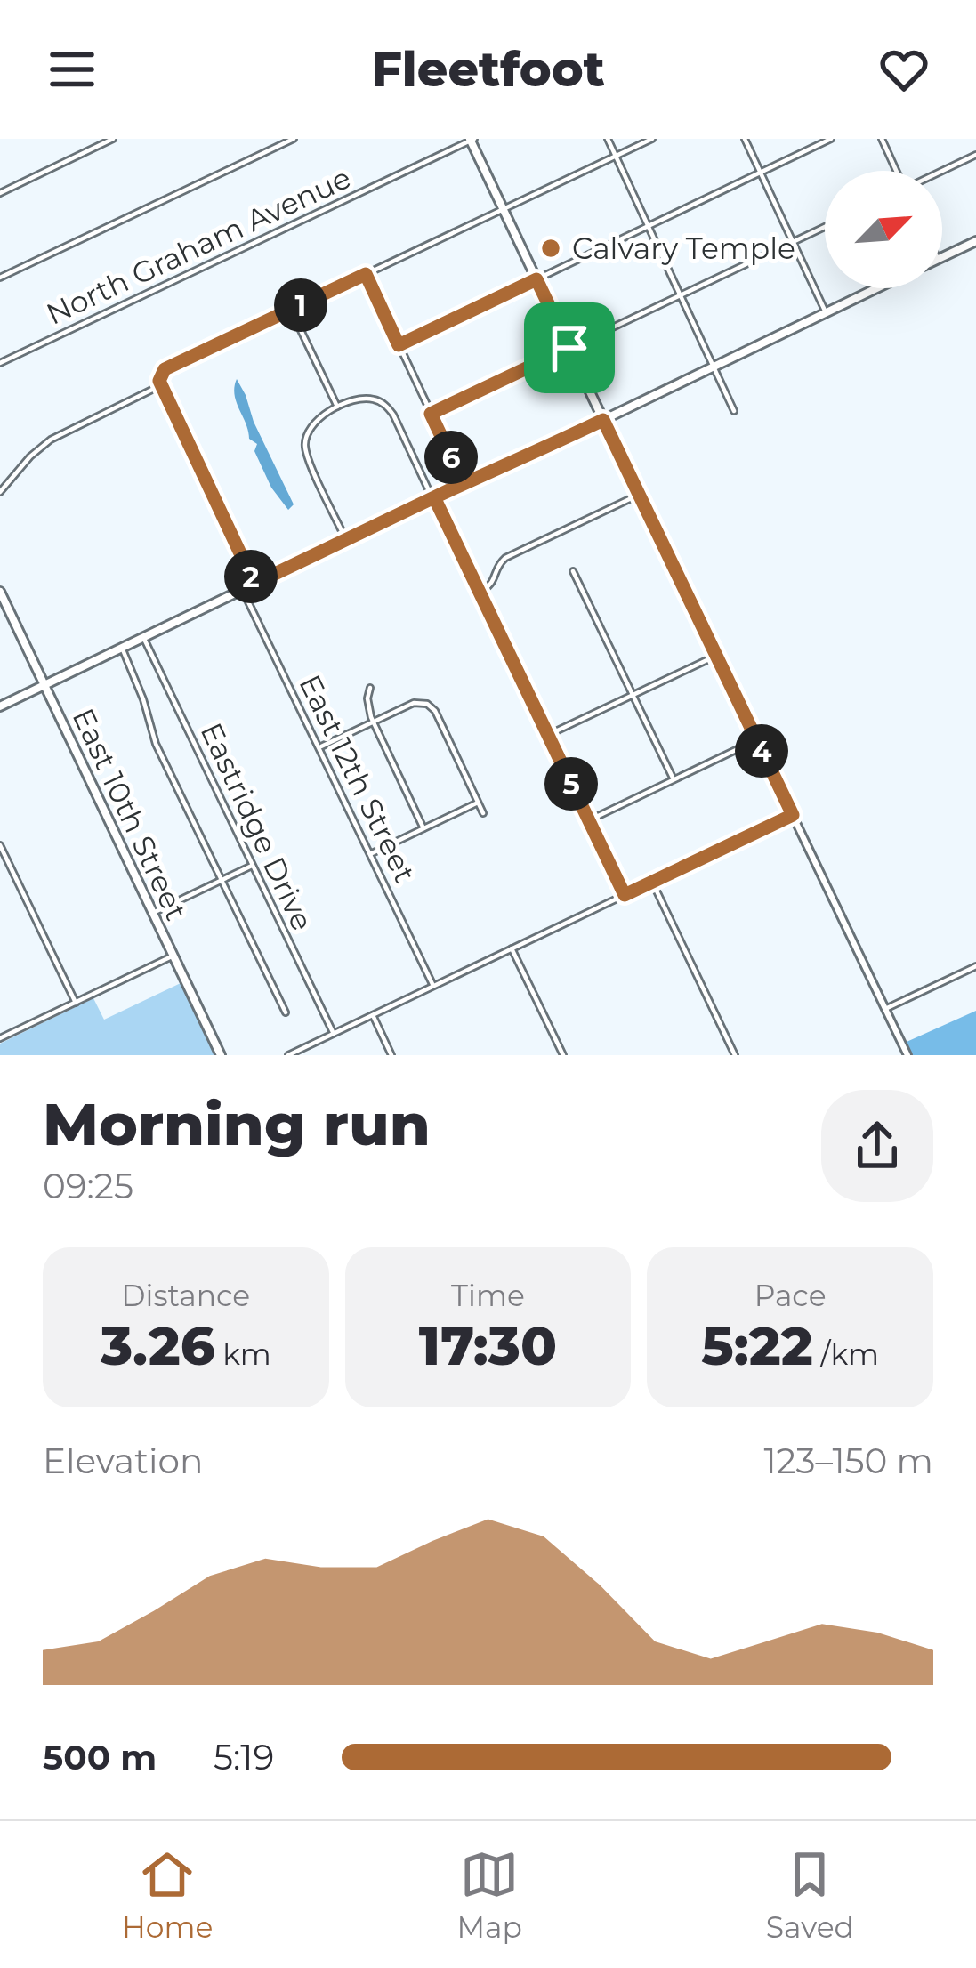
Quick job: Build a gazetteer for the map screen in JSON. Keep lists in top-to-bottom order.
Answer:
{
  "streets": {
    "main road": ["East 10th Street"],
    "street": ["North Graham Avenue", "East 12th Street", "Eastridge Drive"]
  },
  "places": ["Calvary Temple"],
  "north": "top right",
  "page": {
    "header": "Fleetfoot",
    "pins": [
      "1",
      "6",
      "2",
      "4",
      "5"
    ],
    "heading": ["Morning run", "09:25"],
    "stats": [
      ["Distance", "3.26 km"],
      ["Time", "17:30"],
      ["Pace", "5:22 /km"]
    ],
    "chart": ["Elevation", "123–150 m"],
    "list": [
      {
        "name": "500 m",
        "note": "5:19"
      }
    ],
    "tabs": ["Home", "Map", "Saved"]
  }
}
